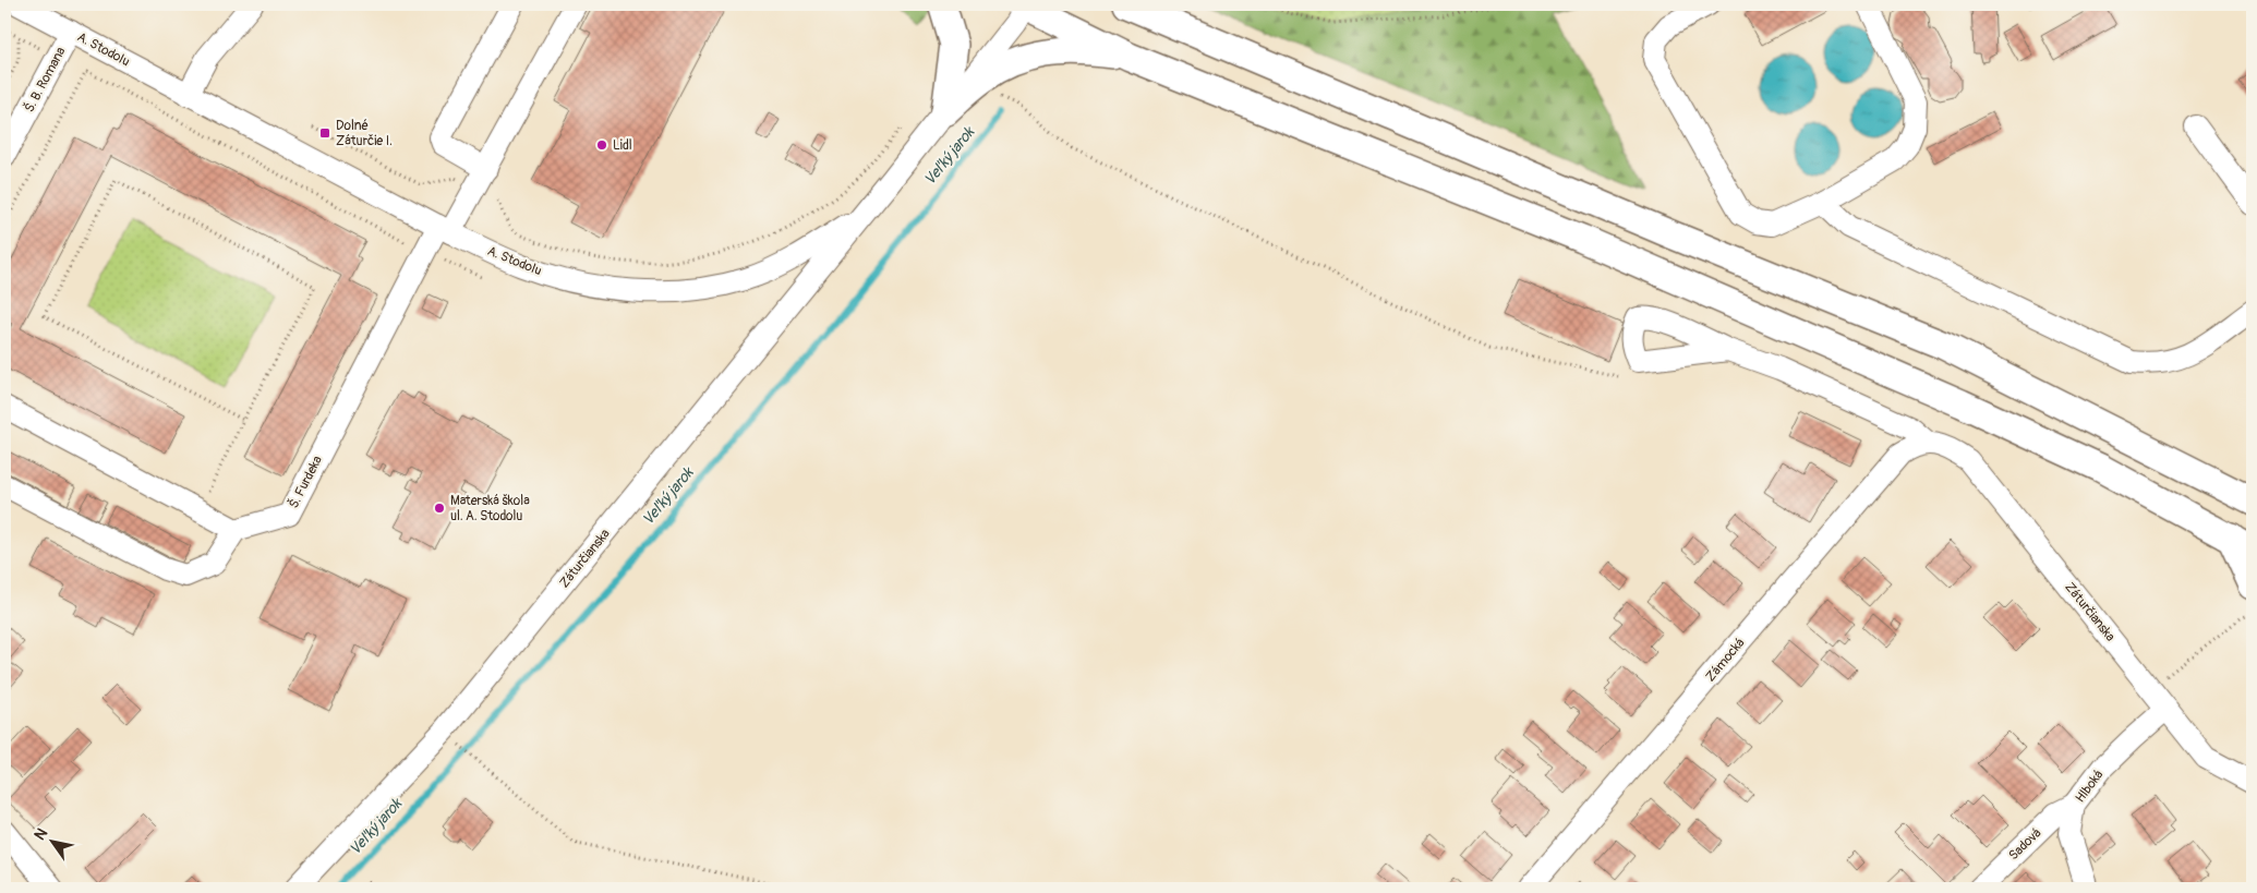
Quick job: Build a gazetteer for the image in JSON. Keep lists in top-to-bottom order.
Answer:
{
  "streets": {
    "street": [
      "A. Stodolu",
      "Š. B. Romana",
      "Š. Furdeka",
      "Záturčianska",
      "Zámocká",
      "Hlboká",
      "Sadová"
    ]
  },
  "crossings": [
    ["A. Stodolu", "Š. B. Romana"],
    ["A. Stodolu", "Š. Furdeka"],
    ["A. Stodolu", "Záturčianska"],
    ["Záturčianska", "Zámocká"],
    ["Záturčianska", "Hlboká"],
    ["Hlboká", "Sadová"]
  ],
  "water": ["Veľký jarok"],
  "places": {
    "transit": ["Dolné Záturčie I."],
    "other": ["Lidl", "Materská škola ul. A. Stodolu"]
  },
  "north": "top left"
}
